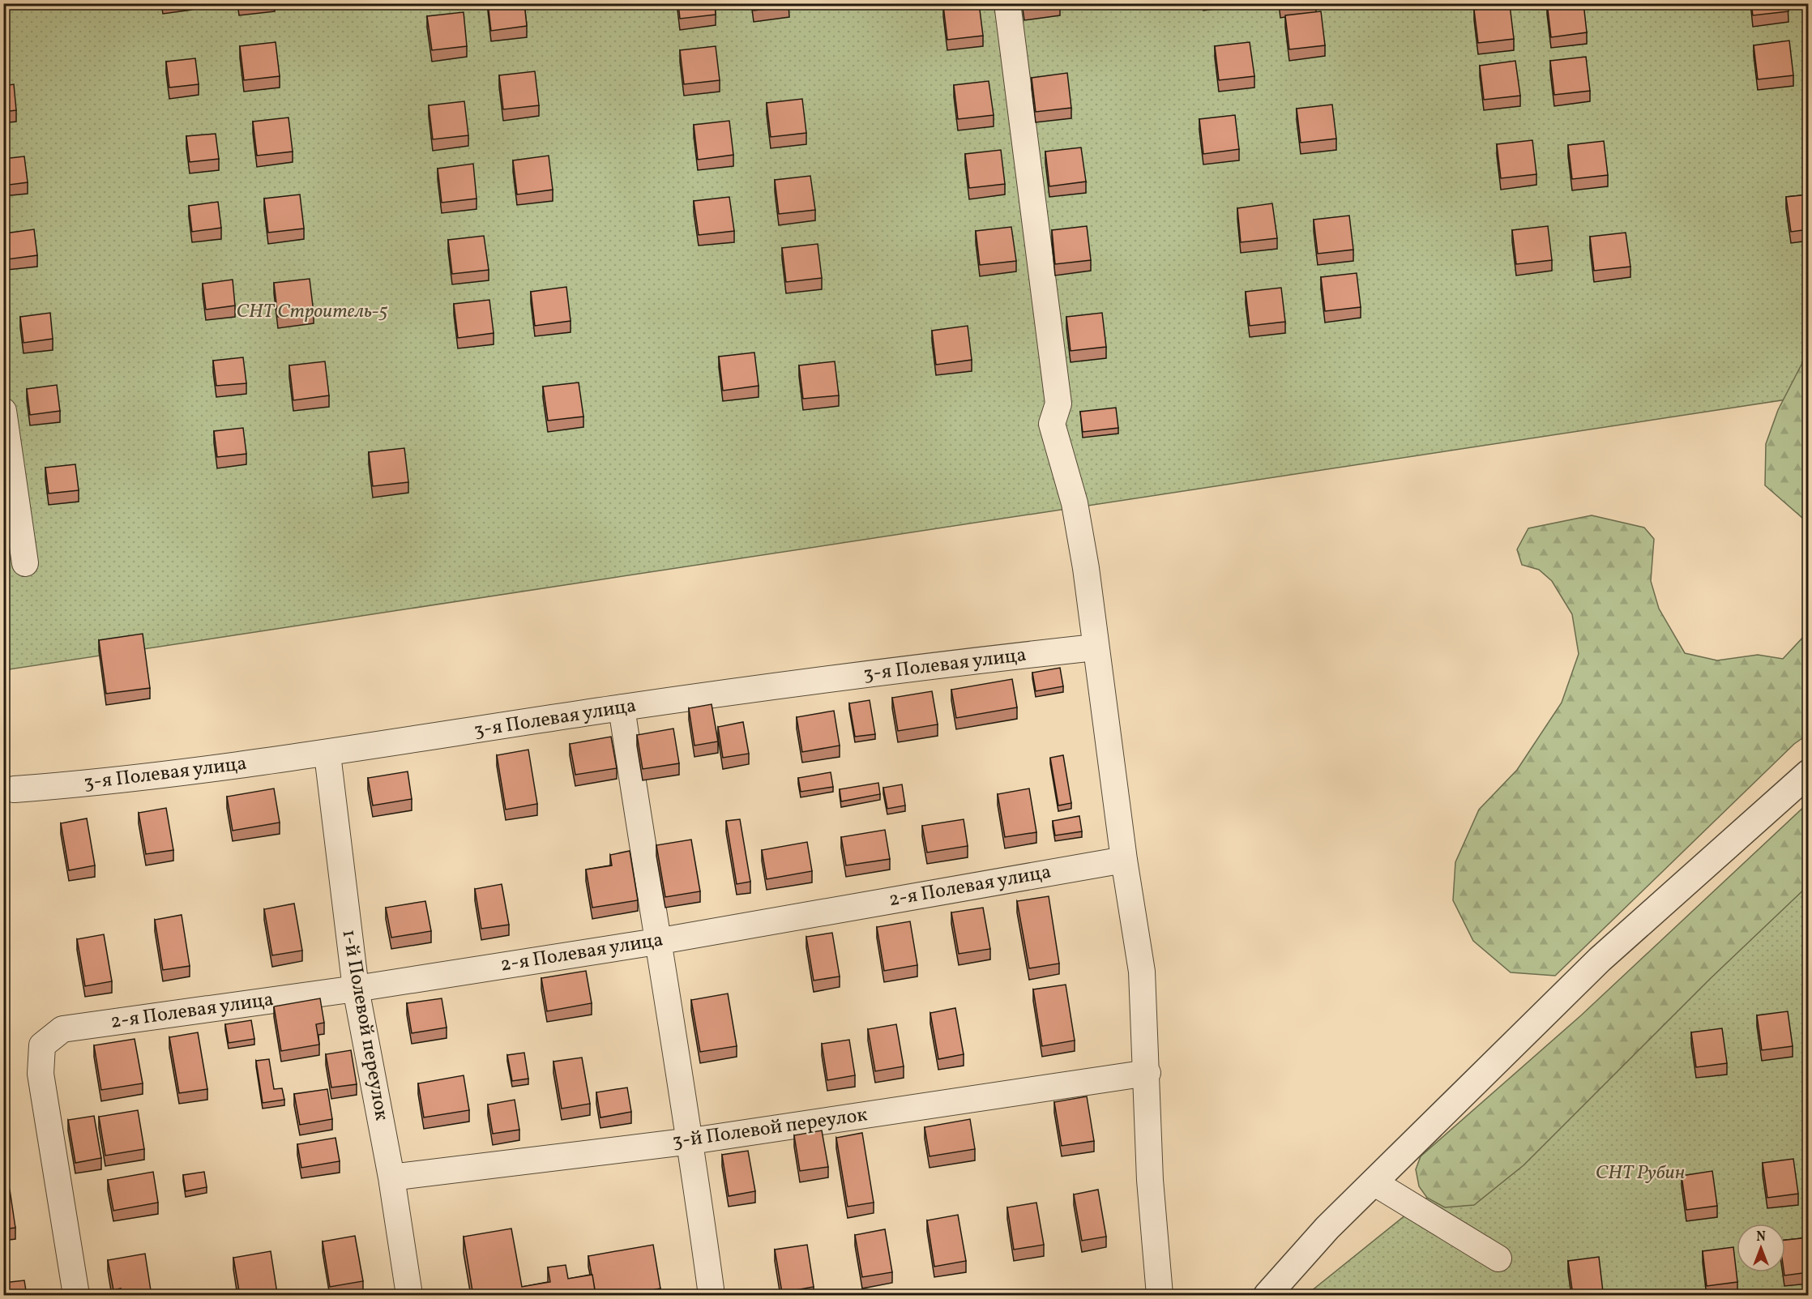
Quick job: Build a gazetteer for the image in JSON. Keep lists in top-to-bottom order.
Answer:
{
  "streets": {
    "street": [
      "3-я Полевая улица",
      "2-я Полевая улица",
      "1-й Полевой переулок",
      "3-й Полевой переулок"
    ]
  },
  "crossings": [
    ["3-я Полевая улица", "1-й Полевой переулок"],
    ["2-я Полевая улица", "1-й Полевой переулок"],
    ["1-й Полевой переулок", "3-й Полевой переулок"]
  ],
  "parks": ["СНТ Строитель-5", "СНТ Рубин"],
  "north": "top"
}
